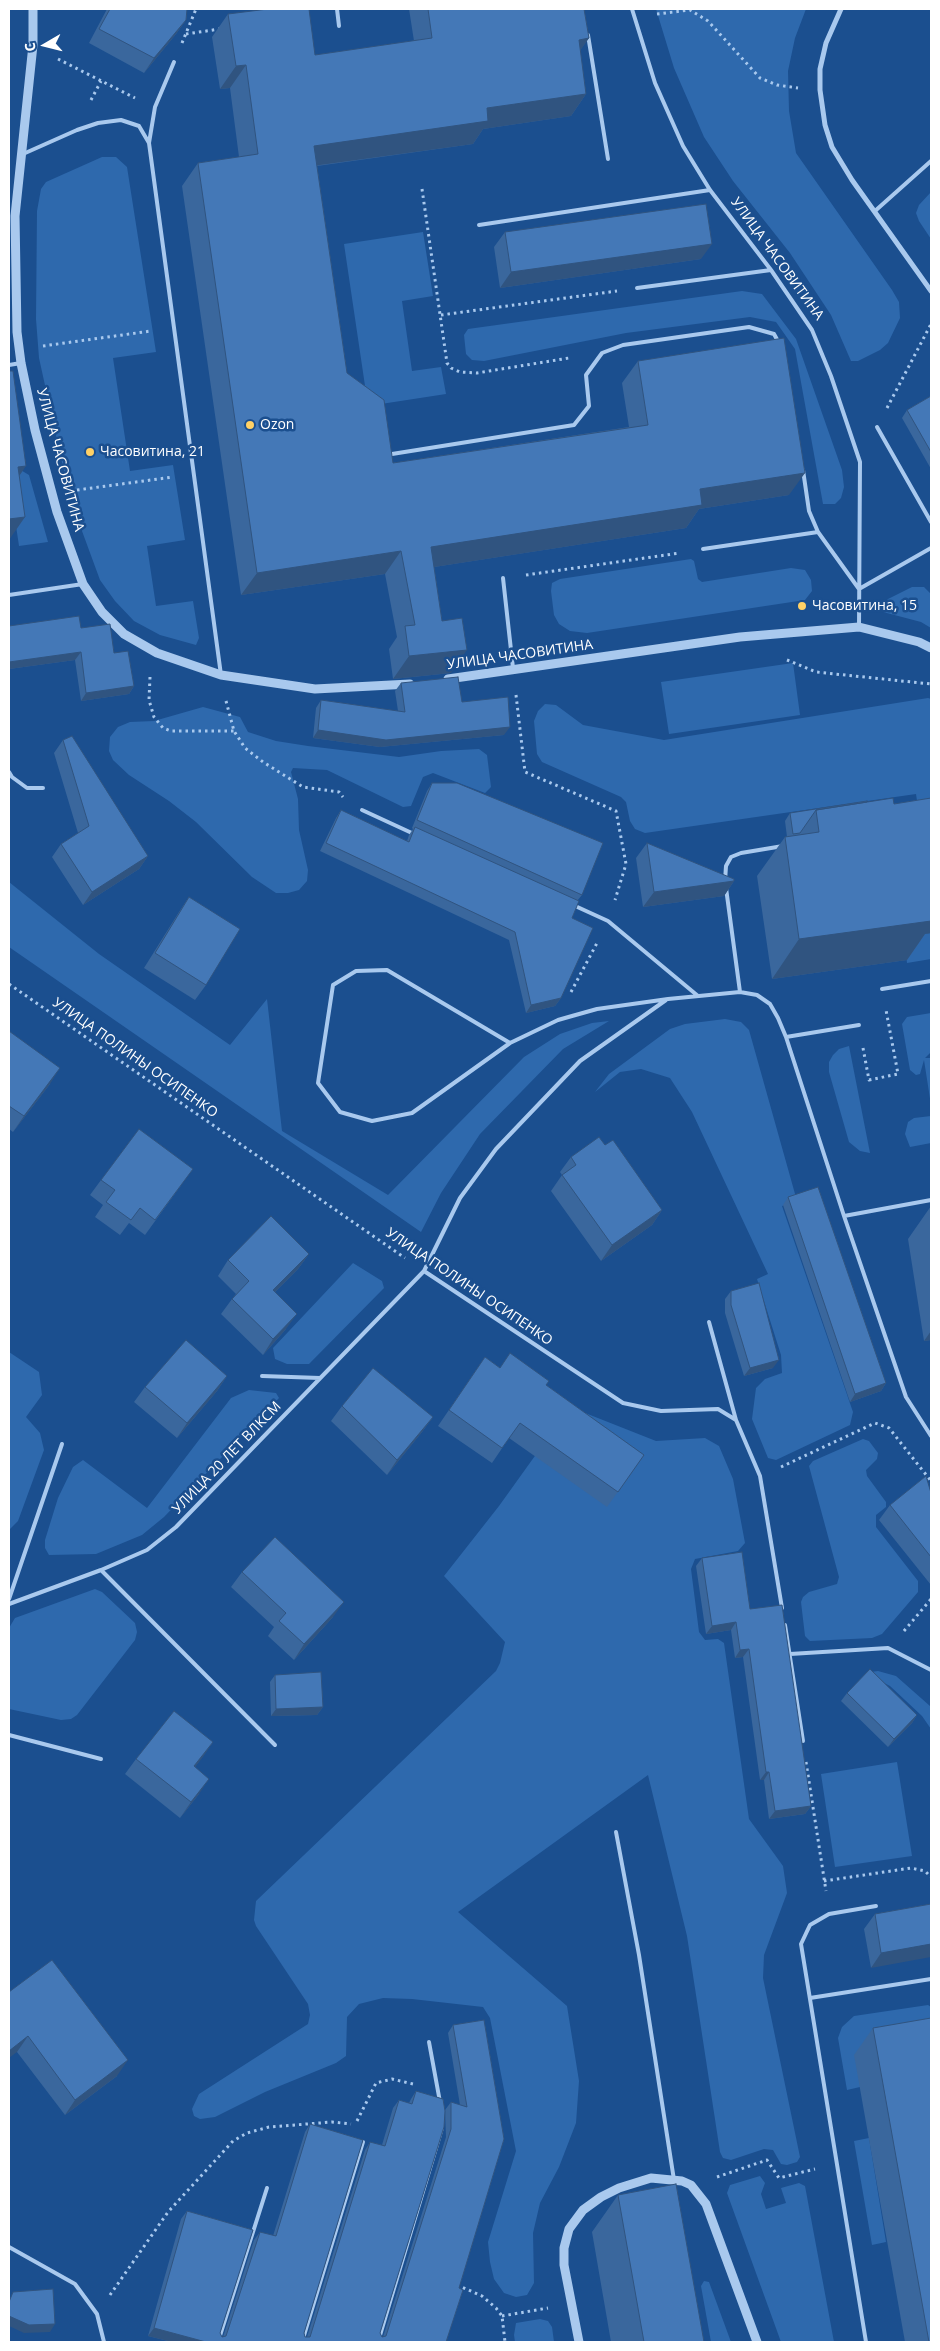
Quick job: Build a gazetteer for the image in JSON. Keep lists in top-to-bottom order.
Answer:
{
  "streets": {
    "street": ["УЛИЦА ЧАСОВИТИНА"],
    "lane": ["УЛИЦА ПОЛИНЫ ОСИПЕНКО", "УЛИЦА 20 ЛЕТ ВЛКСМ"]
  },
  "crossings": [
    ["УЛИЦА ПОЛИНЫ ОСИПЕНКО", "УЛИЦА 20 ЛЕТ ВЛКСМ"]
  ],
  "places": ["Ozon", "Часовитина, 21", "Часовитина, 15"],
  "north": "left"
}
